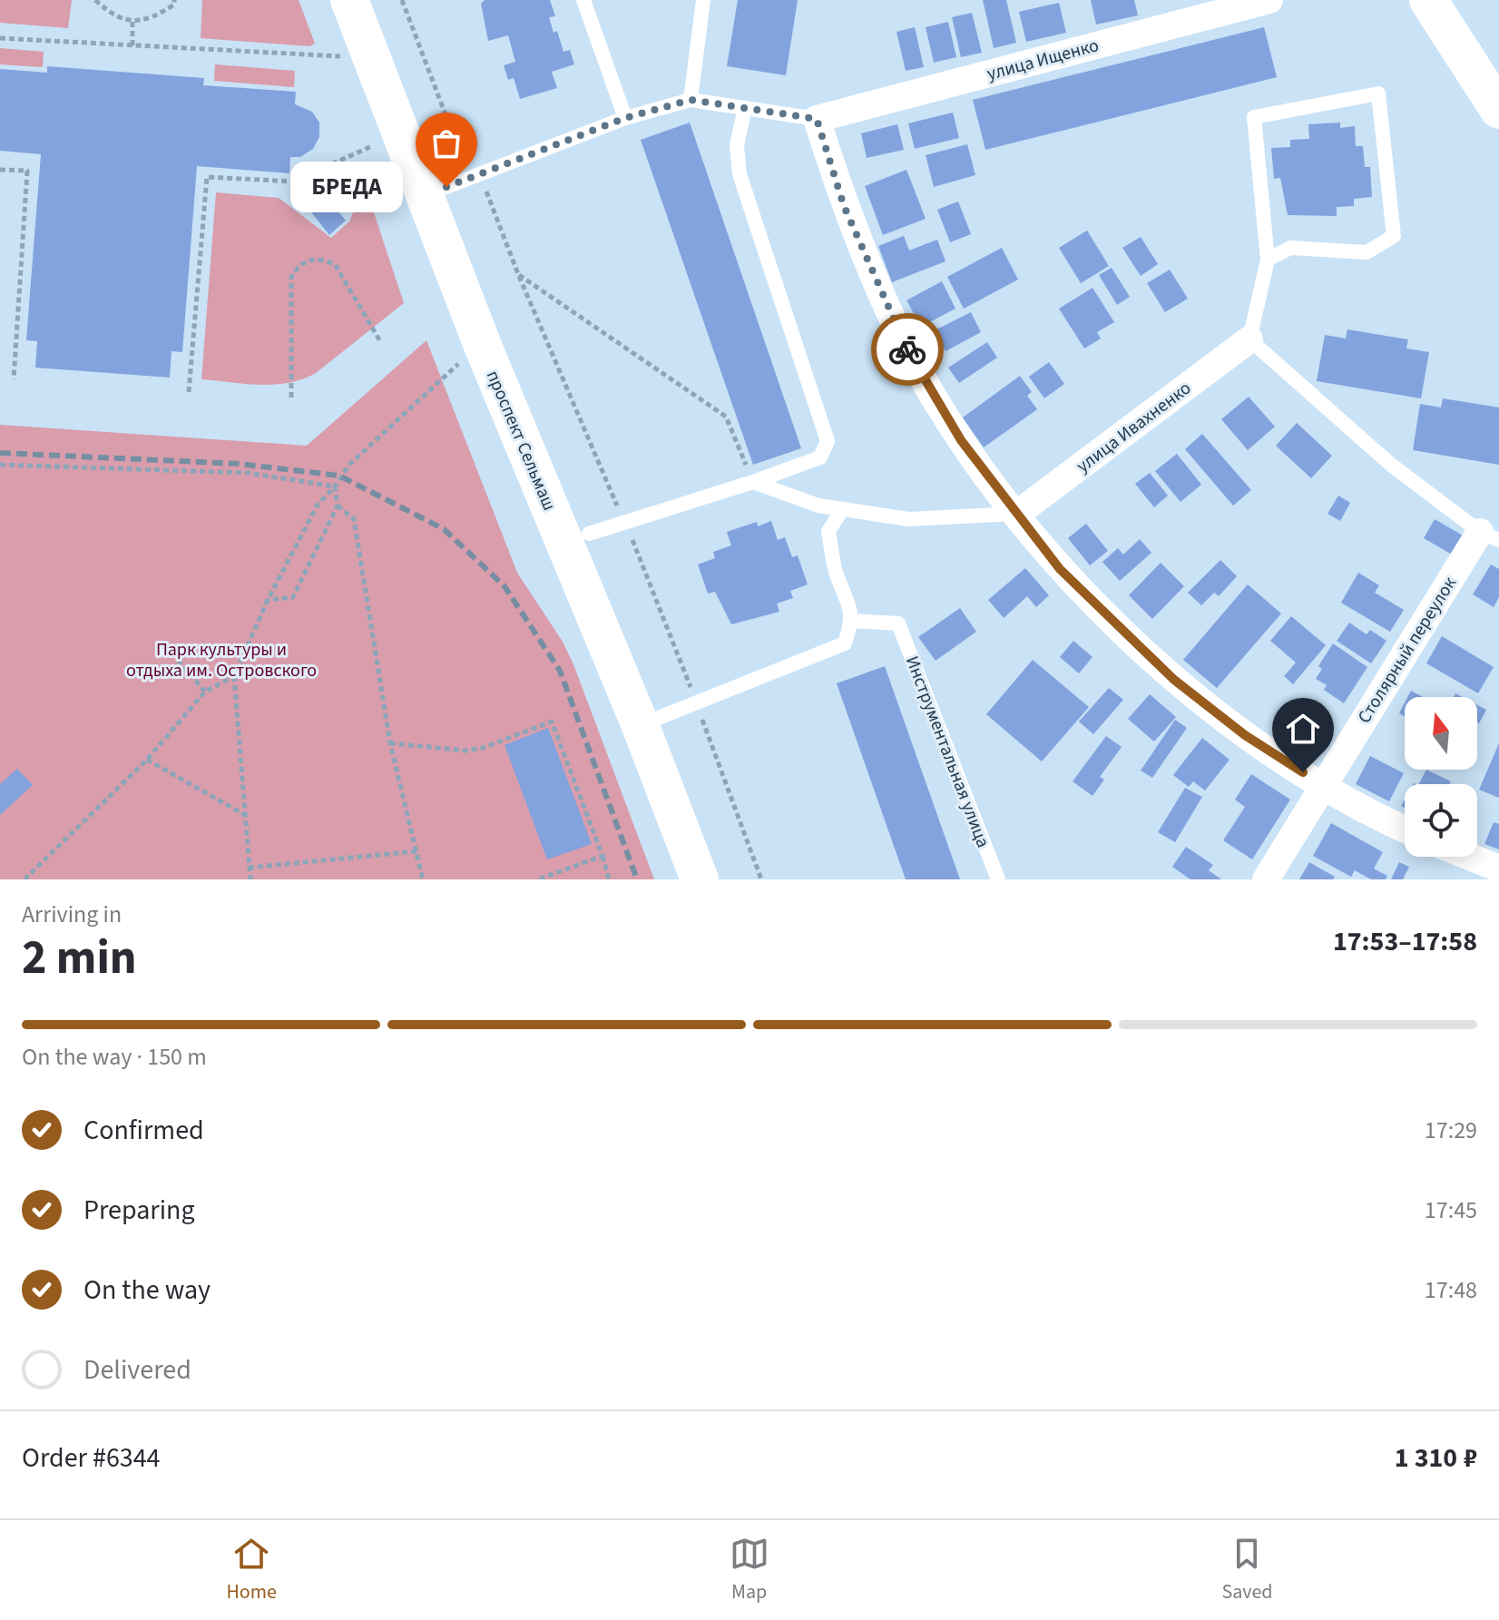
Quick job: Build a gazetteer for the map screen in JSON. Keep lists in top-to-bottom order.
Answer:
{
  "streets": {
    "main road": ["проспект Сельмаш"],
    "street": ["улица Ищенко", "улица Ивахненко", "Столярный переулок"],
    "lane": ["Инструментальная улица"]
  },
  "parks": ["Парк культуры и отдыха им. Островского"],
  "places": ["БРЕДА"],
  "north": "top",
  "page": {
    "bubble": "БРЕДА",
    "heading": ["2 min", "Arriving in", "17:53–17:58"],
    "panel": ["Order #6344", "1 310 ₽"],
    "bar": "On the way · 150 m",
    "list": [
      ["Confirmed", "17:29"],
      ["Preparing", "17:45"],
      ["On the way", "17:48"],
      "Delivered"
    ],
    "tabs": ["Home", "Map", "Saved"]
  }
}
